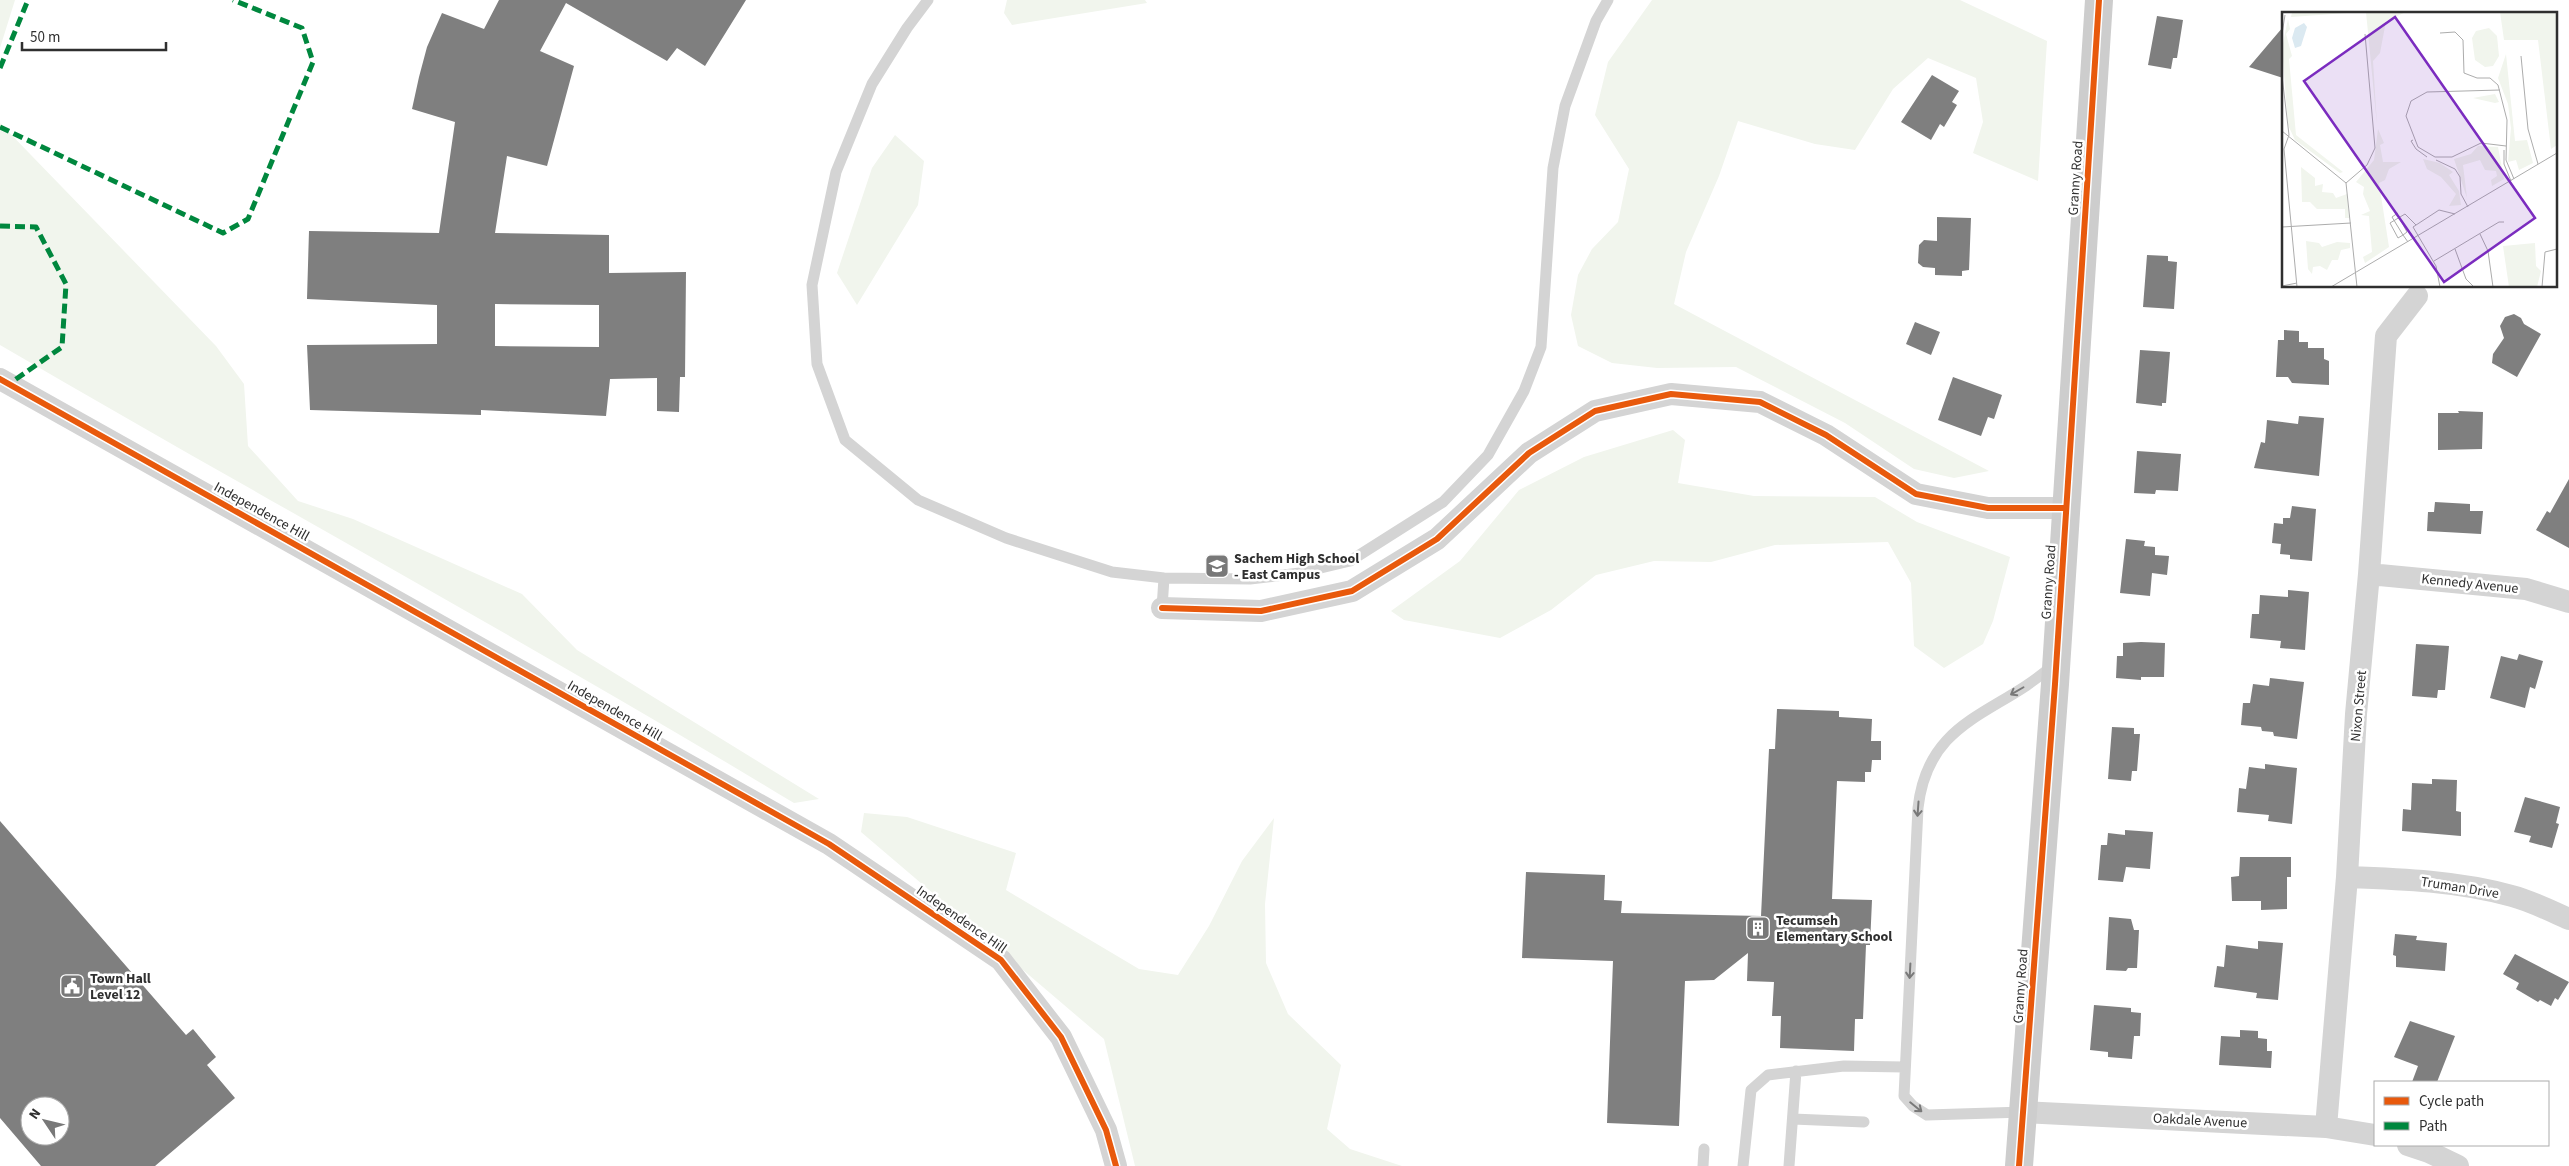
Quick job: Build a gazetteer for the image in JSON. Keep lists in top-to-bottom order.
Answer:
{
  "streets": {
    "street": [
      "Granny Road",
      "Independence Hill",
      "Kennedy Avenue",
      "Nixon Street",
      "Truman Drive",
      "Oakdale Avenue"
    ]
  },
  "crossings": [
    ["Granny Road", "Oakdale Avenue"],
    ["Kennedy Avenue", "Nixon Street"],
    ["Nixon Street", "Truman Drive"],
    ["Nixon Street", "Oakdale Avenue"]
  ],
  "places": {
    "school or university": ["Sachem High School - East Campus"],
    "building": ["Tecumseh Elementary School"],
    "public building": ["Town Hall Level 12"]
  },
  "legend": ["Cycle path", "Path"],
  "scale_bar": "50 m",
  "north": "top left"
}
